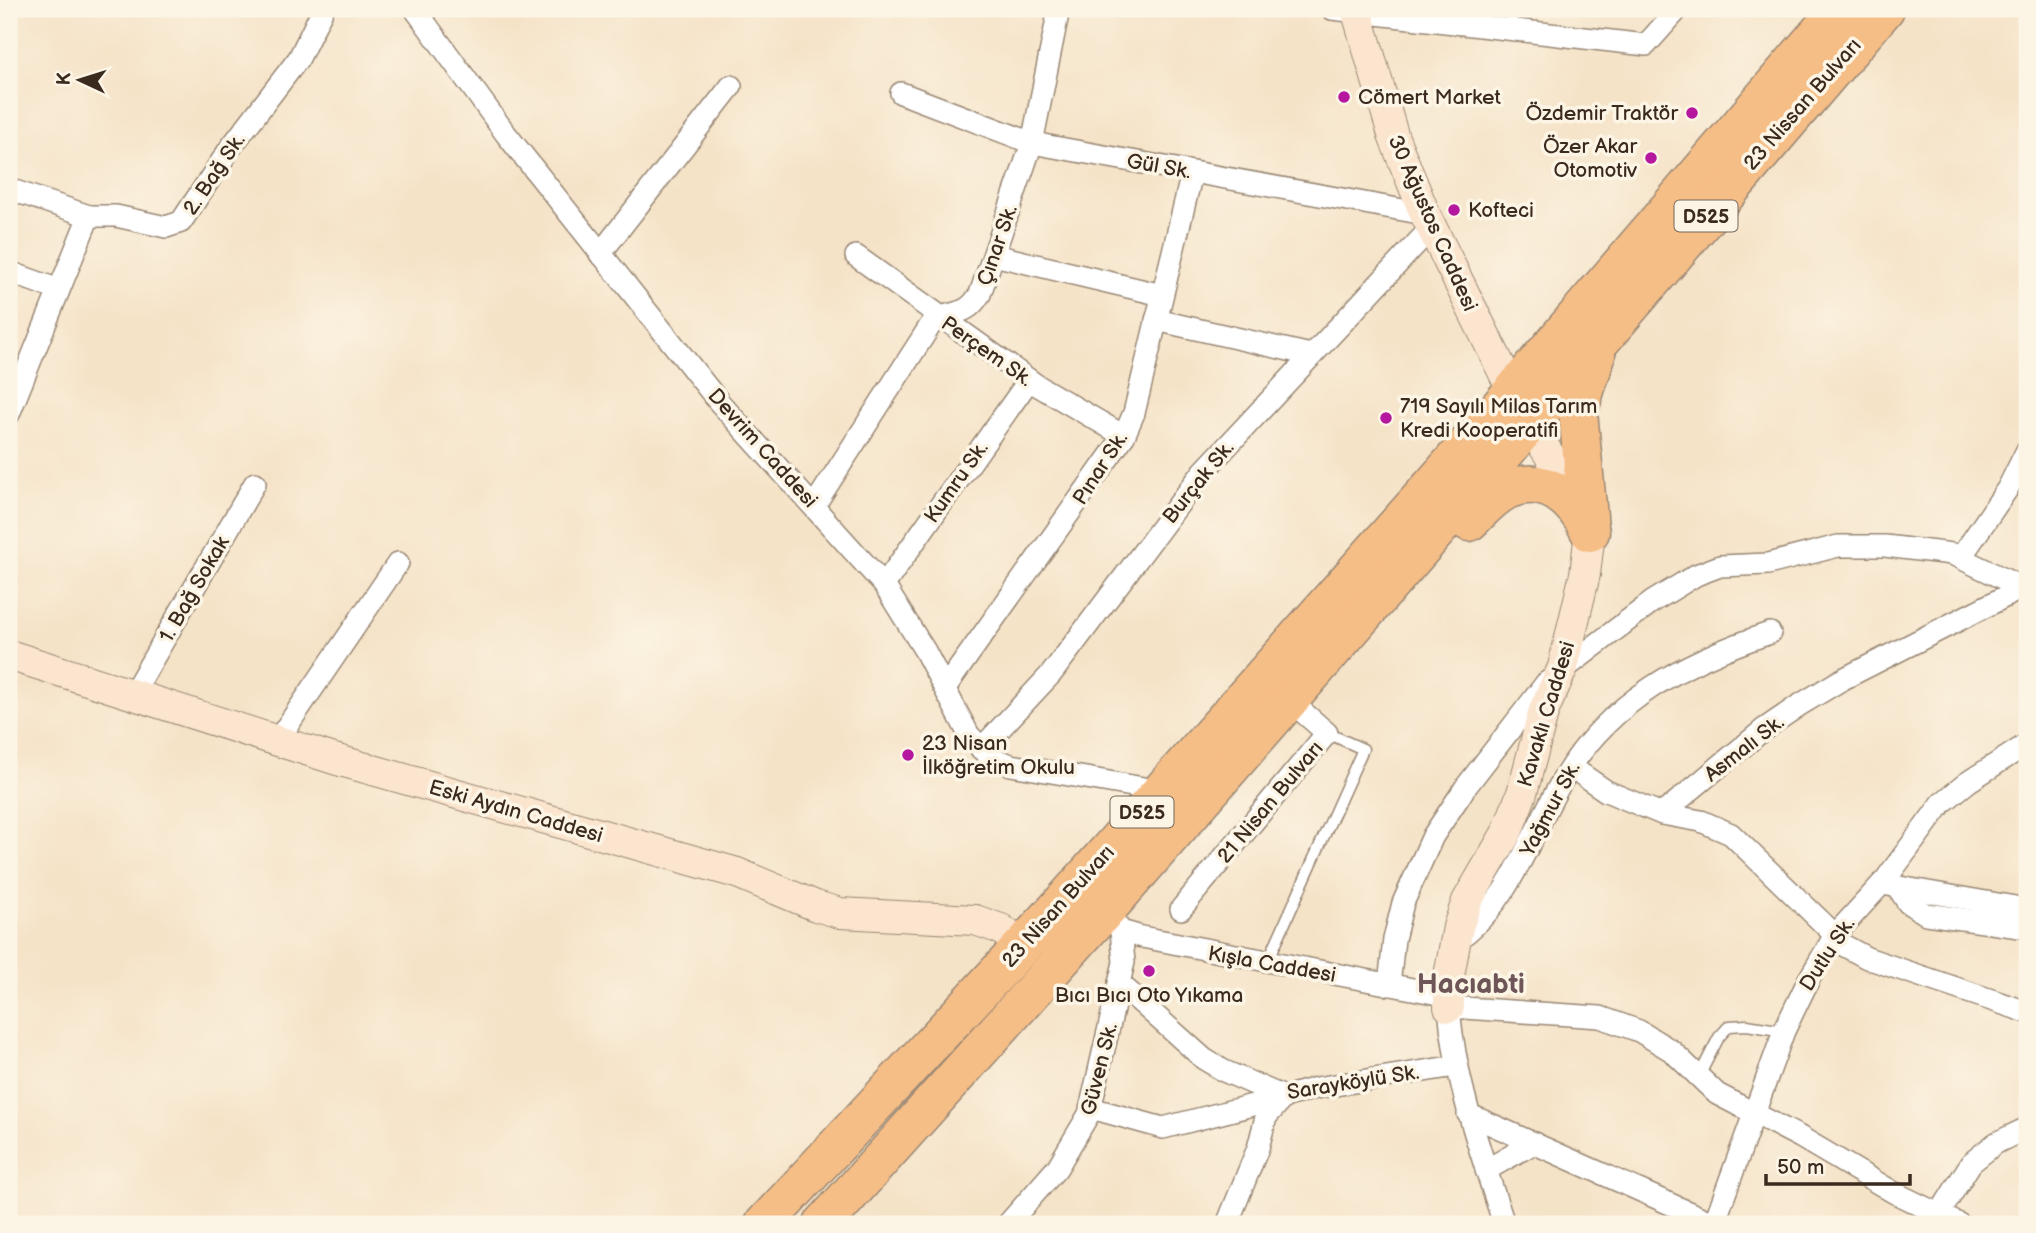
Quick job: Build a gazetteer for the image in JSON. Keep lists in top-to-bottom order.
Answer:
{
  "streets": {
    "highway": ["23 Nissan Bulvarı", "D525", "23 Nisan Bulvarı"],
    "street": [
      "Gül Sk.",
      "2. Bağ Sk.",
      "30 Ağustos Caddesi",
      "Çınar Sk.",
      "Perçem Sk.",
      "Devrim Caddesi",
      "Pınar Sk.",
      "Kumru Sk.",
      "Burçak Sk.",
      "1. Bağ Sokak",
      "Kavaklı Caddesi",
      "Asmalı Sk.",
      "21 Nisan Bulvarı",
      "Yağmur Sk.",
      "Eski Aydın Caddesi",
      "Dutlu Sk.",
      "Kışla Caddesi",
      "Güven Sk.",
      "Sarayköylü Sk."
    ]
  },
  "crossings": [
    ["23 Nissan Bulvarı", "30 Ağustos Caddesi"],
    ["23 Nissan Bulvarı", "Kavaklı Caddesi"],
    ["23 Nissan Bulvarı", "23 Nisan Bulvarı"],
    ["Gül Sk.", "30 Ağustos Caddesi"],
    ["Gül Sk.", "Çınar Sk."],
    ["Gül Sk.", "Pınar Sk."],
    ["Gül Sk.", "Burçak Sk."],
    ["30 Ağustos Caddesi", "Burçak Sk."],
    ["30 Ağustos Caddesi", "Kavaklı Caddesi"],
    ["30 Ağustos Caddesi", "23 Nisan Bulvarı"],
    ["Çınar Sk.", "Perçem Sk."],
    ["Perçem Sk.", "Pınar Sk."],
    ["Perçem Sk.", "Kumru Sk."],
    ["Devrim Caddesi", "Pınar Sk."],
    ["Devrim Caddesi", "Kumru Sk."],
    ["Devrim Caddesi", "Burçak Sk."],
    ["Devrim Caddesi", "23 Nisan Bulvarı"],
    ["1. Bağ Sokak", "Eski Aydın Caddesi"],
    ["Kavaklı Caddesi", "Yağmur Sk."],
    ["Kavaklı Caddesi", "23 Nisan Bulvarı"],
    ["Kavaklı Caddesi", "Kışla Caddesi"],
    ["21 Nisan Bulvarı", "23 Nisan Bulvarı"],
    ["Eski Aydın Caddesi", "23 Nisan Bulvarı"],
    ["23 Nisan Bulvarı", "Kışla Caddesi"],
    ["23 Nisan Bulvarı", "Güven Sk."],
    ["Dutlu Sk.", "Kışla Caddesi"],
    ["Kışla Caddesi", "Güven Sk."],
    ["Güven Sk.", "Sarayköylü Sk."]
  ],
  "districts": ["Hacıabti"],
  "places": [
    "Cömert Market",
    "Özdemir Traktör",
    "Özer Akar Otomotiv",
    "Kofteci",
    "719 Sayılı Milas Tarım Kredi Kooperatifi",
    "23 Nisan İlköğretim Okulu",
    "Bıcı Bıcı Oto Yıkama"
  ],
  "scale_bar": "50 m",
  "north": "left"
}
